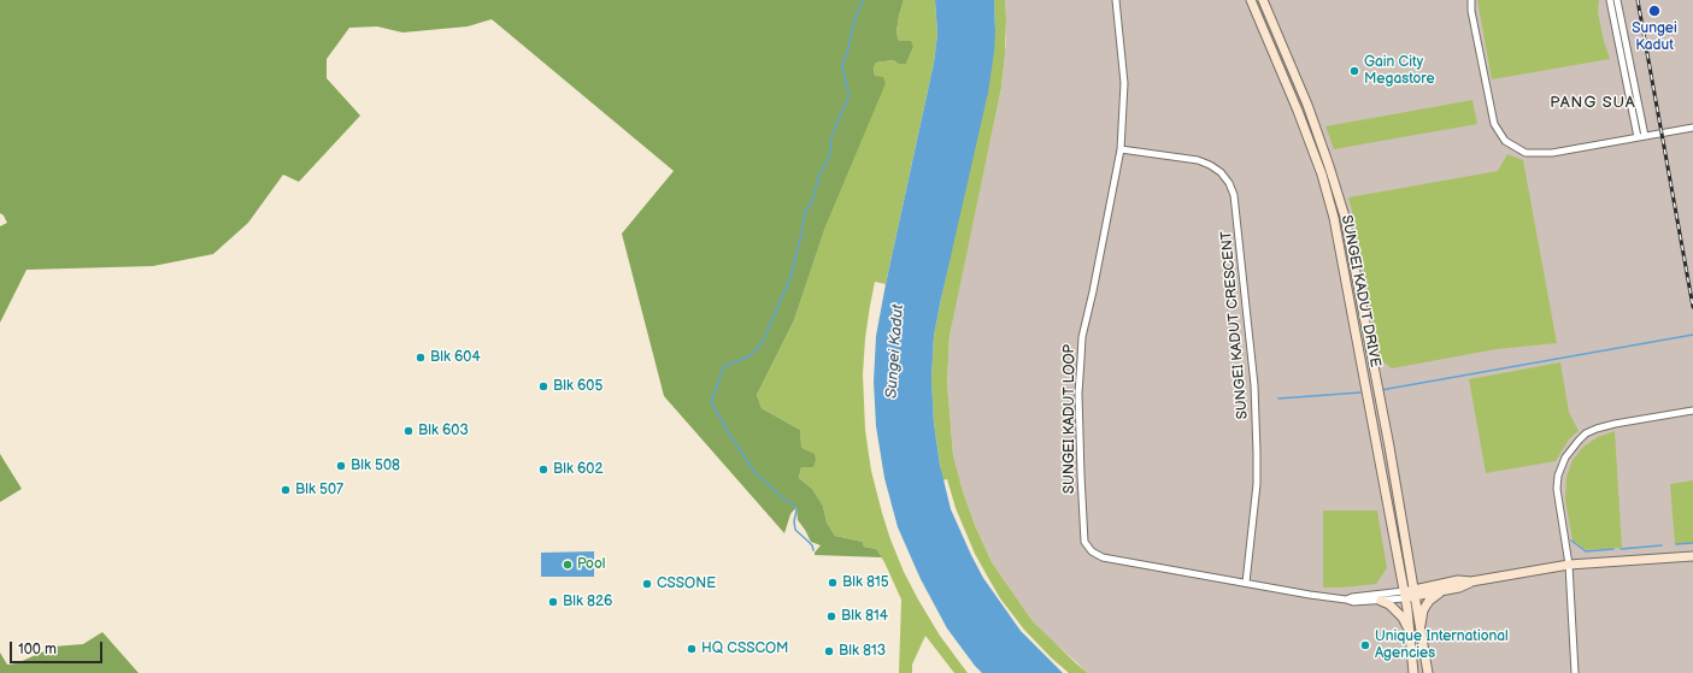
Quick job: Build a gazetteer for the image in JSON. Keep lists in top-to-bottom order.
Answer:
{
  "streets": {
    "main road": ["SUNGEI KADUT DRIVE"],
    "street": ["SUNGEI KADUT CRESCENT", "SUNGEI KADUT LOOP"]
  },
  "crossings": [
    ["SUNGEI KADUT DRIVE", "SUNGEI KADUT LOOP"],
    ["SUNGEI KADUT CRESCENT", "SUNGEI KADUT LOOP"]
  ],
  "districts": ["PANG SUA"],
  "water": ["Sungei Kadut"],
  "places": [
    "Sungei Kadut",
    "Gain City Megastore",
    "Blk 604",
    "Blk 605",
    "Blk 603",
    "Blk 508",
    "Blk 602",
    "Blk 507",
    "Pool",
    "Blk 815",
    "CSSONE",
    "Blk 826",
    "Blk 814",
    "Unique International Agencies",
    "HQ CSSCOM",
    "Blk 813"
  ],
  "scale_bar": "100 m"
}
